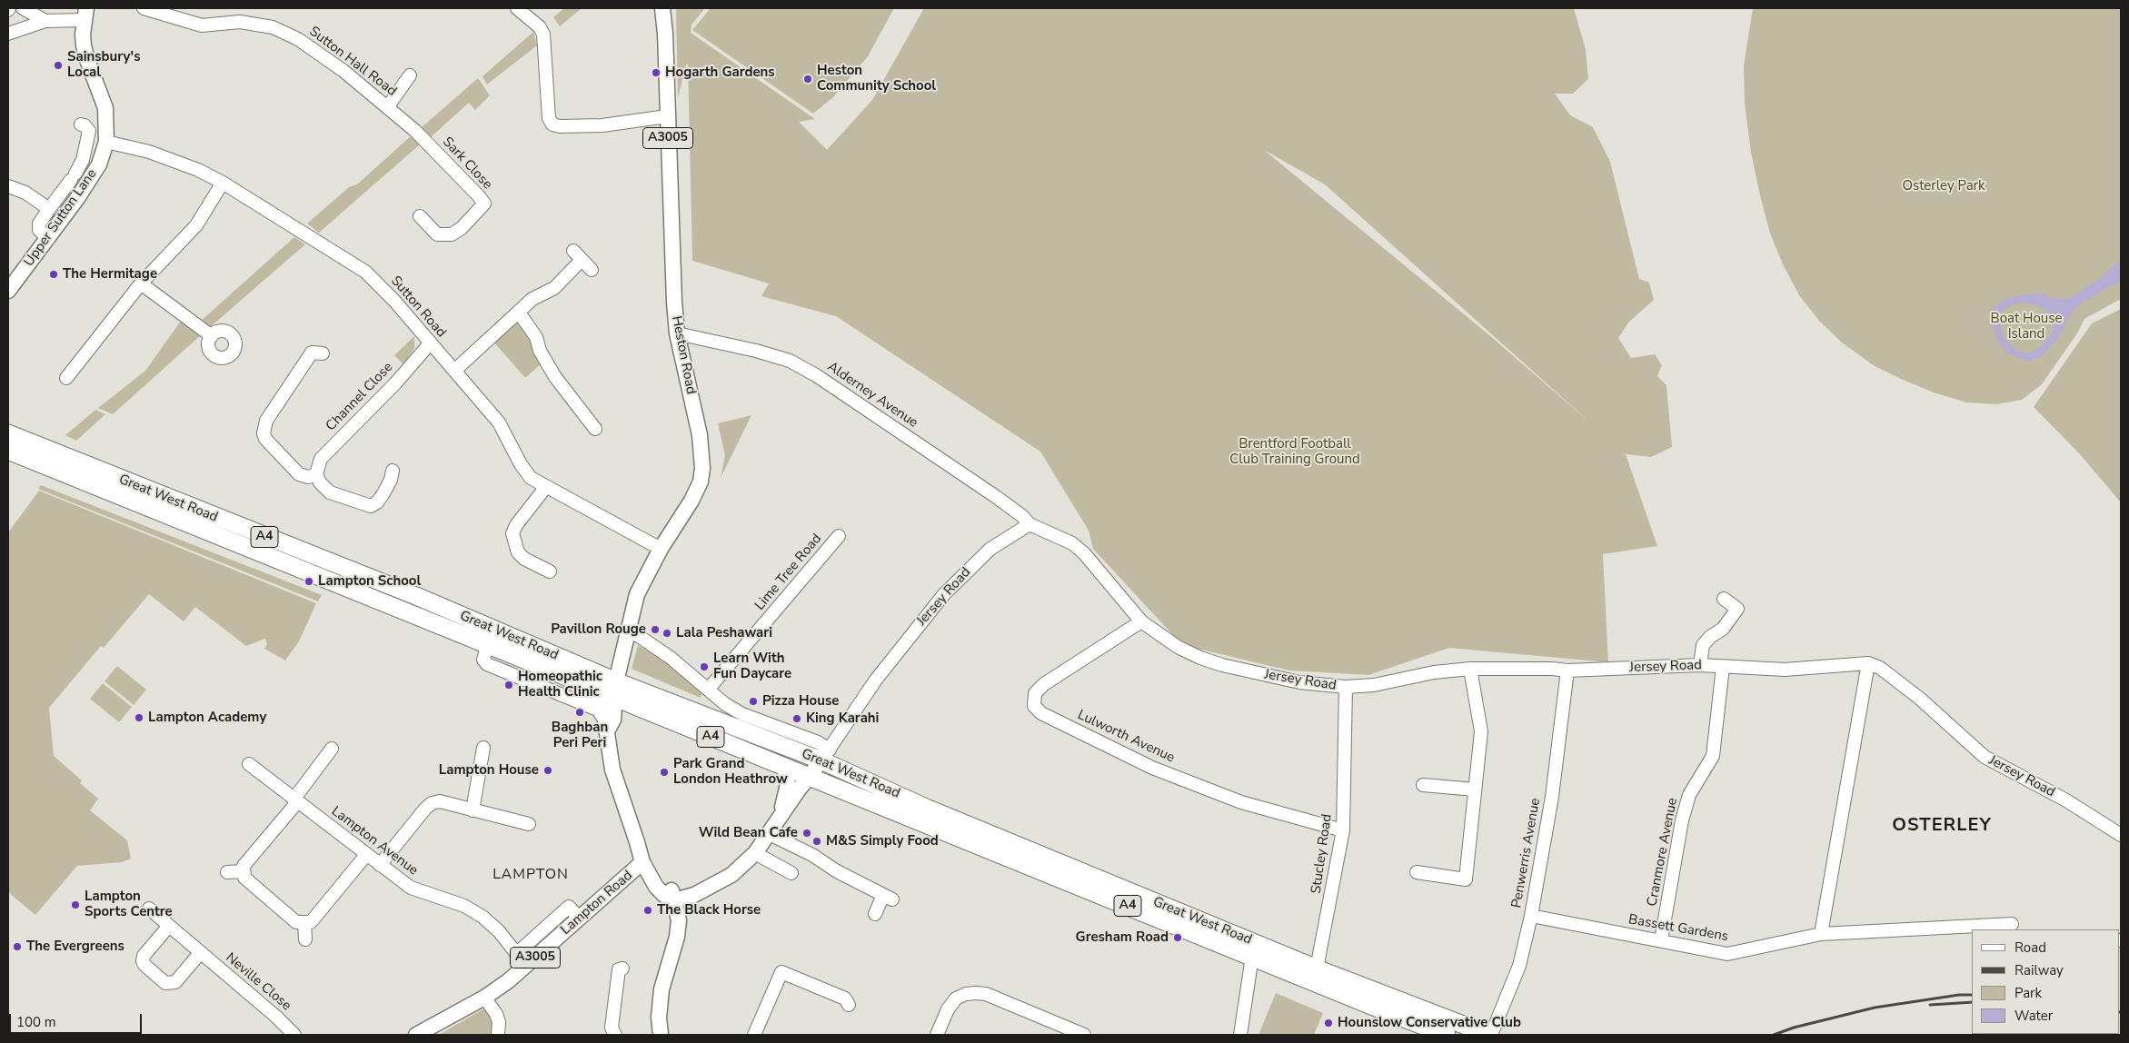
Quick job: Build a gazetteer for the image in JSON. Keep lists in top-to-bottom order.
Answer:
{
  "streets": {
    "highway": ["Great West Road", "A4"],
    "main road": [
      "A3005",
      "Upper Sutton Lane",
      "Heston Road",
      "Jersey Road",
      "Lampton Road"
    ],
    "street": [
      "Sutton Hall Road",
      "Sark Close",
      "Sutton Road",
      "Alderney Avenue",
      "Channel Close",
      "Lime Tree Road",
      "Lulworth Avenue",
      "Lampton Avenue",
      "Cranmore Avenue",
      "Penwerris Avenue",
      "Stucley Road",
      "Bassett Gardens",
      "Neville Close"
    ]
  },
  "crossings": [
    ["Sutton Hall Road", "Sark Close"],
    ["A3005", "Heston Road"],
    ["A3005", "Great West Road"],
    ["A3005", "Jersey Road"],
    ["A3005", "Lampton Road"],
    ["Upper Sutton Lane", "Sutton Road"],
    ["Sutton Road", "Heston Road"],
    ["Sutton Road", "Channel Close"],
    ["Heston Road", "Alderney Avenue"],
    ["Heston Road", "Great West Road"],
    ["Alderney Avenue", "Jersey Road"],
    ["Great West Road", "Jersey Road"],
    ["Great West Road", "Penwerris Avenue"],
    ["Great West Road", "Stucley Road"],
    ["Jersey Road", "Lulworth Avenue"],
    ["Jersey Road", "Cranmore Avenue"],
    ["Jersey Road", "Penwerris Avenue"],
    ["Jersey Road", "Stucley Road"],
    ["Lulworth Avenue", "Stucley Road"],
    ["Lampton Avenue", "Lampton Road"],
    ["Cranmore Avenue", "Bassett Gardens"],
    ["Penwerris Avenue", "Bassett Gardens"]
  ],
  "districts": ["OSTERLEY", "LAMPTON"],
  "parks": ["Osterley Park", "Boat House Island", "Brentford Football Club Training Ground"],
  "places": [
    "Sainsbury's Local",
    "Hogarth Gardens",
    "Heston Community School",
    "The Hermitage",
    "Lampton School",
    "Pavillon Rouge",
    "Lala Peshawari",
    "Learn With Fun Daycare",
    "Homeopathic Health Clinic",
    "Pizza House",
    "Baghban Peri Peri",
    "Lampton Academy",
    "King Karahi",
    "Lampton House",
    "Park Grand London Heathrow",
    "Wild Bean Cafe",
    "M&S Simply Food",
    "Lampton Sports Centre",
    "The Black Horse",
    "Gresham Road",
    "The Evergreens",
    "Hounslow Conservative Club"
  ],
  "legend": [
    "Road",
    "Railway",
    "Park",
    "Water"
  ],
  "scale_bar": "100 m"
}
